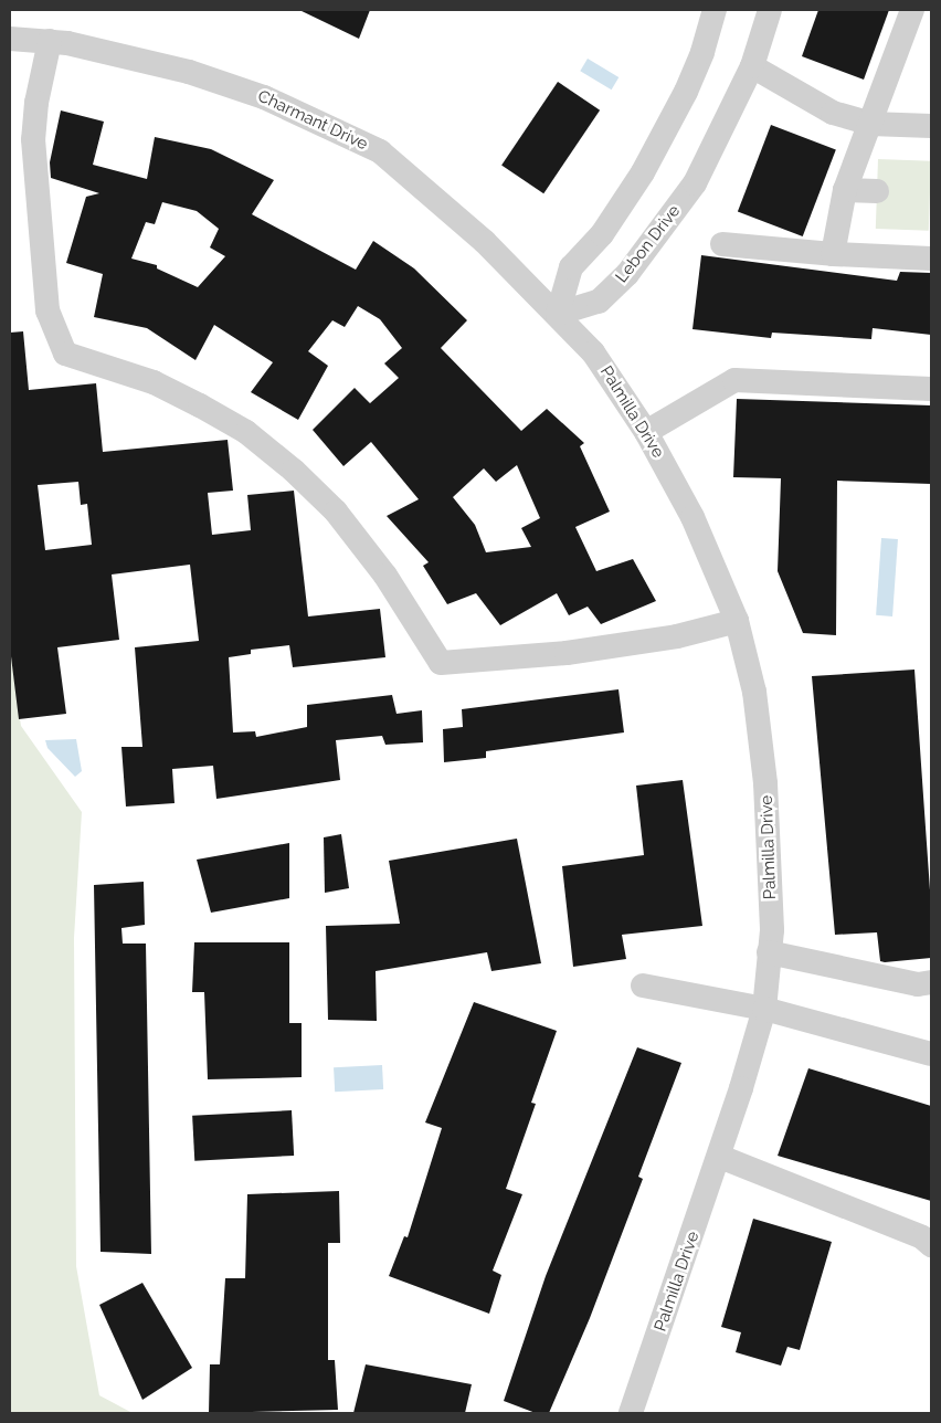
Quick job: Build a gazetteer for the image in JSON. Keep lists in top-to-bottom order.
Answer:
{
  "streets": {
    "street": ["Charmant Drive", "Lebon Drive", "Palmilla Drive"]
  },
  "crossings": [
    ["Charmant Drive", "Lebon Drive"],
    ["Charmant Drive", "Palmilla Drive"],
    ["Lebon Drive", "Palmilla Drive"]
  ]
}
